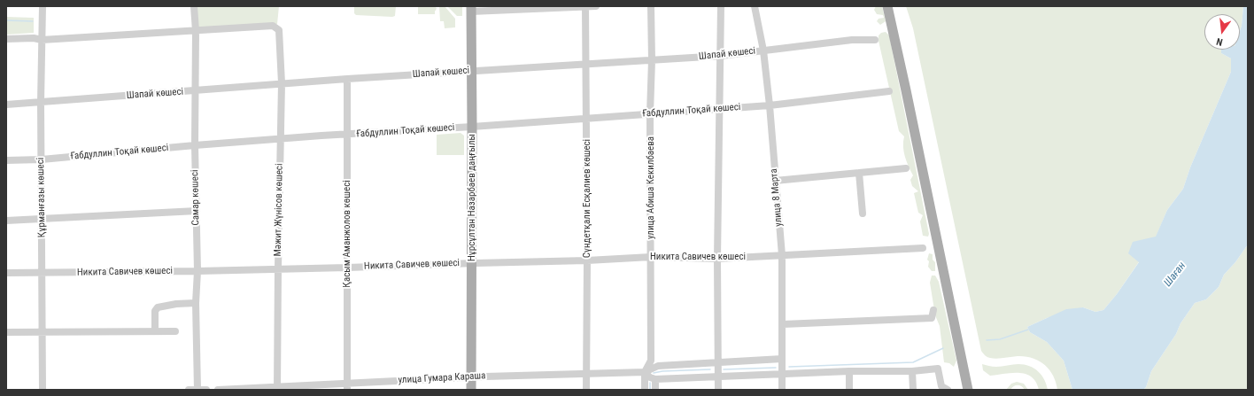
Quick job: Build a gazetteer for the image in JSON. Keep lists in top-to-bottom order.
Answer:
{
  "streets": {
    "main road": ["Нұрсұлтан Назарбаев даңғылы"],
    "street": [
      "Шапай көшесі",
      "Ғабдуллин Тоқай көшесі",
      "улица Абиша Кекилбаева",
      "Құрманғазы көшесі",
      "Самар көшесі",
      "улица 8 Марта",
      "Сүндетқали Есқалиев көшесі",
      "Мәжит Жүнісов көшесі",
      "Қасым Аманжолов көшесі",
      "Никита Савичев көшесі",
      "улица Гумара Караша"
    ]
  },
  "crossings": [
    ["Шапай көшесі", "улица Абиша Кекилбаева"],
    ["Шапай көшесі", "Құрманғазы көшесі"],
    ["Шапай көшесі", "Самар көшесі"],
    ["Шапай көшесі", "Нұрсұлтан Назарбаев даңғылы"],
    ["Шапай көшесі", "улица 8 Марта"],
    ["Шапай көшесі", "Сүндетқали Есқалиев көшесі"],
    ["Шапай көшесі", "Мәжит Жүнісов көшесі"],
    ["Шапай көшесі", "Қасым Аманжолов көшесі"],
    ["Ғабдуллин Тоқай көшесі", "улица Абиша Кекилбаева"],
    ["Ғабдуллин Тоқай көшесі", "Құрманғазы көшесі"],
    ["Ғабдуллин Тоқай көшесі", "Самар көшесі"],
    ["Ғабдуллин Тоқай көшесі", "Нұрсұлтан Назарбаев даңғылы"],
    ["Ғабдуллин Тоқай көшесі", "улица 8 Марта"],
    ["Ғабдуллин Тоқай көшесі", "Сүндетқали Есқалиев көшесі"],
    ["Ғабдуллин Тоқай көшесі", "Мәжит Жүнісов көшесі"],
    ["Ғабдуллин Тоқай көшесі", "Қасым Аманжолов көшесі"],
    ["улица Абиша Кекилбаева", "Никита Савичев көшесі"],
    ["улица Абиша Кекилбаева", "улица Гумара Караша"],
    ["Құрманғазы көшесі", "Никита Савичев көшесі"],
    ["Самар көшесі", "Мәжит Жүнісов көшесі"],
    ["Самар көшесі", "Никита Савичев көшесі"],
    ["Нұрсұлтан Назарбаев даңғылы", "Никита Савичев көшесі"],
    ["Нұрсұлтан Назарбаев даңғылы", "улица Гумара Караша"],
    ["улица 8 Марта", "Никита Савичев көшесі"],
    ["улица 8 Марта", "улица Гумара Караша"],
    ["Сүндетқали Есқалиев көшесі", "Никита Савичев көшесі"],
    ["Сүндетқали Есқалиев көшесі", "улица Гумара Караша"],
    ["Мәжит Жүнісов көшесі", "Никита Савичев көшесі"],
    ["Мәжит Жүнісов көшесі", "улица Гумара Караша"],
    ["Қасым Аманжолов көшесі", "Никита Савичев көшесі"],
    ["Қасым Аманжолов көшесі", "улица Гумара Караша"]
  ],
  "water": ["Шаған"],
  "north": "bottom"
}
